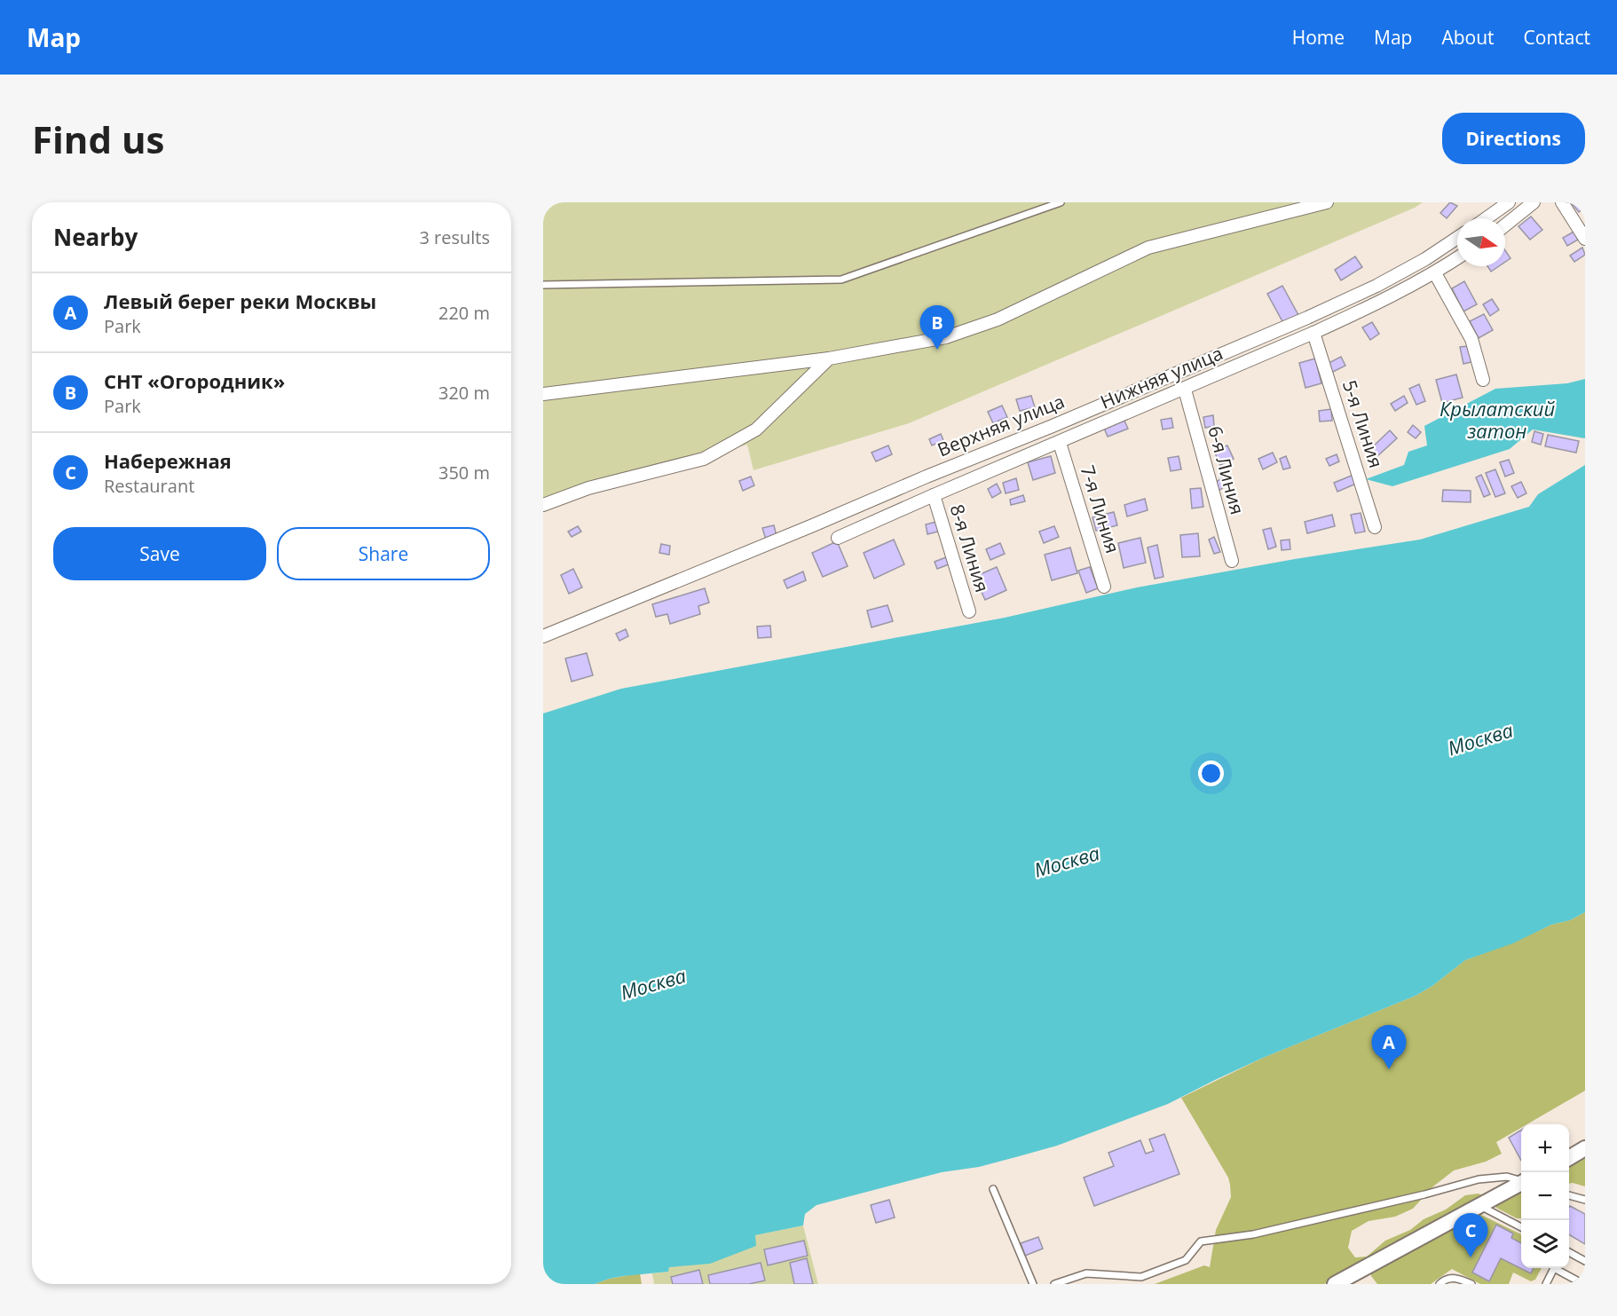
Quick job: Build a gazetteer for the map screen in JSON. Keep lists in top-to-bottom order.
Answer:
{
  "streets": {
    "street": [
      "Нижняя улица",
      "5-я Линия",
      "Верхняя улица",
      "6-я Линия",
      "7-я Линия",
      "8-я Линия"
    ]
  },
  "crossings": [
    ["Нижняя улица", "5-я Линия"],
    ["Нижняя улица", "6-я Линия"],
    ["Нижняя улица", "7-я Линия"],
    ["Нижняя улица", "8-я Линия"]
  ],
  "water": ["Крылатский затон", "Москва"],
  "north": "right",
  "page": {
    "header": "Map",
    "nav": [
      "Home",
      "Map",
      "About",
      "Contact"
    ],
    "buttons": [
      "Directions",
      ["Save", "Share"]
    ],
    "title": "Find us",
    "heading": ["Nearby", "3 results"],
    "list": [
      {
        "mark": "A",
        "name": "Левый берег реки Москвы",
        "note": "Park",
        "value": "220 m"
      },
      {
        "mark": "B",
        "name": "СНТ «Огородник»",
        "note": "Park",
        "value": "320 m"
      },
      {
        "mark": "C",
        "name": "Набережная",
        "note": "Restaurant",
        "value": "350 m"
      }
    ],
    "pins": ["B", "A", "C"],
    "map_buttons": ["+", "−"]
  }
}
